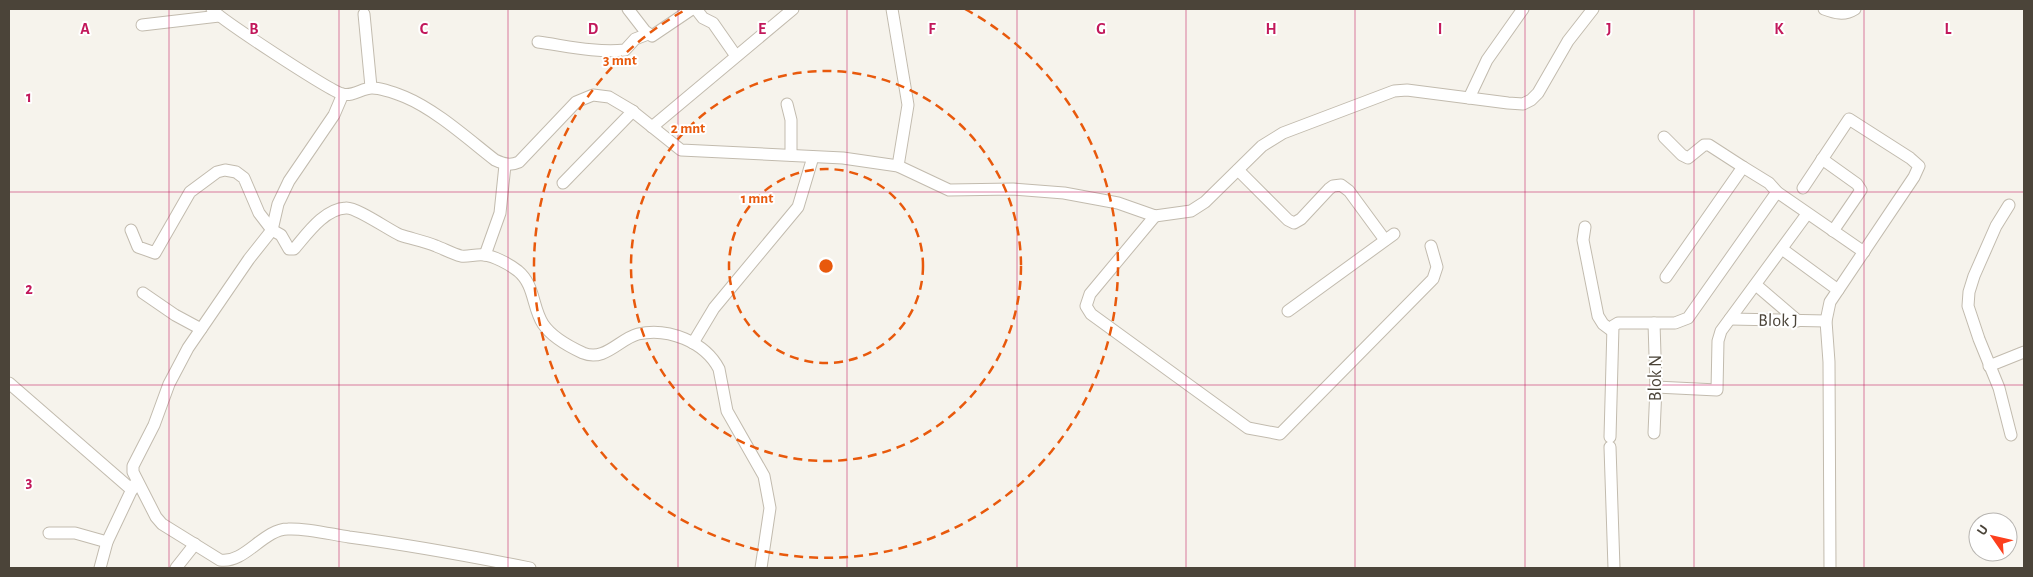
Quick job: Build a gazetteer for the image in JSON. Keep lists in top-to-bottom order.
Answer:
{
  "streets": {
    "street": ["Blok J", "Blok N"]
  },
  "north": "top left",
  "grid": {
    "columns": [
      "A",
      "B",
      "C",
      "D",
      "E",
      "F",
      "G",
      "H",
      "I",
      "J",
      "K",
      "L"
    ],
    "rows": ["1", "2", "3"]
  },
  "rings": ["3 mnt", "2 mnt", "1 mnt"]
}
